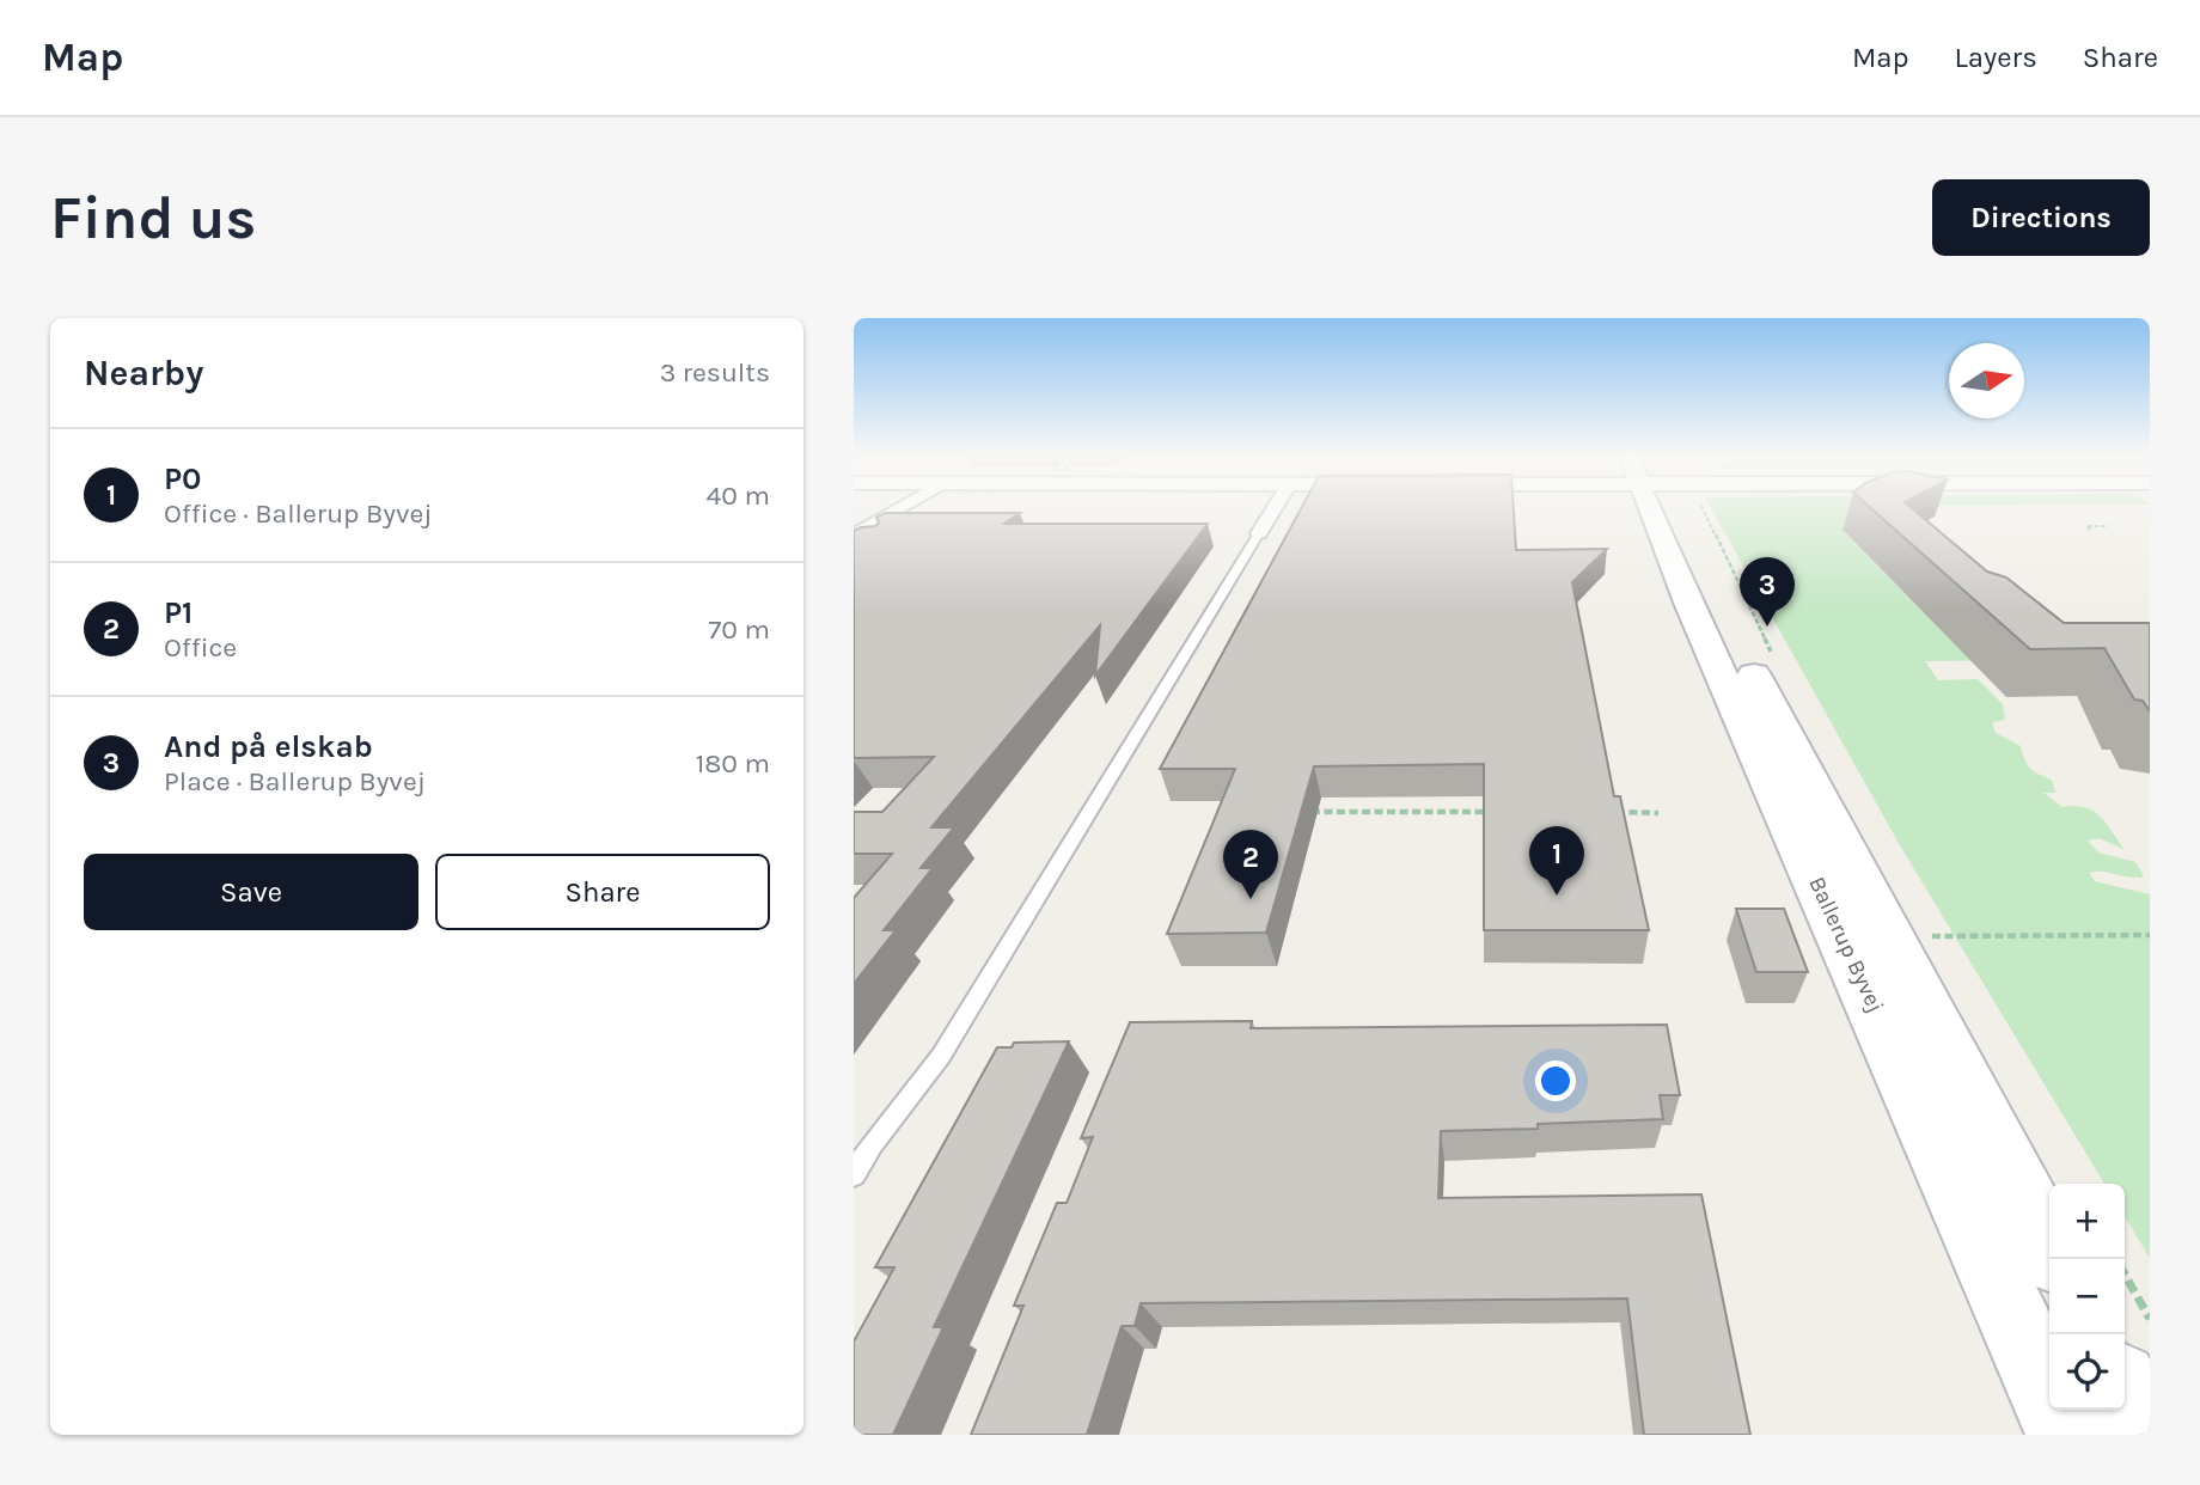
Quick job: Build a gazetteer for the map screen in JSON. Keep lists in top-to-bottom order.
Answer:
{
  "streets": {
    "street": ["Ballerup Byvej"]
  },
  "north": "right",
  "page": {
    "header": "Map",
    "nav": ["Map", "Layers", "Share"],
    "buttons": [
      "Directions",
      ["Save", "Share"]
    ],
    "title": "Find us",
    "heading": ["Nearby", "3 results"],
    "list": [
      {
        "mark": "1",
        "name": "P0",
        "note": "Office · Ballerup Byvej",
        "value": "40 m"
      },
      {
        "mark": "2",
        "name": "P1",
        "note": "Office",
        "value": "70 m"
      },
      {
        "mark": "3",
        "name": "And på elskab",
        "note": "Place · Ballerup Byvej",
        "value": "180 m"
      }
    ],
    "pins": ["3", "1", "2"],
    "map_buttons": ["+", "−"]
  }
}
